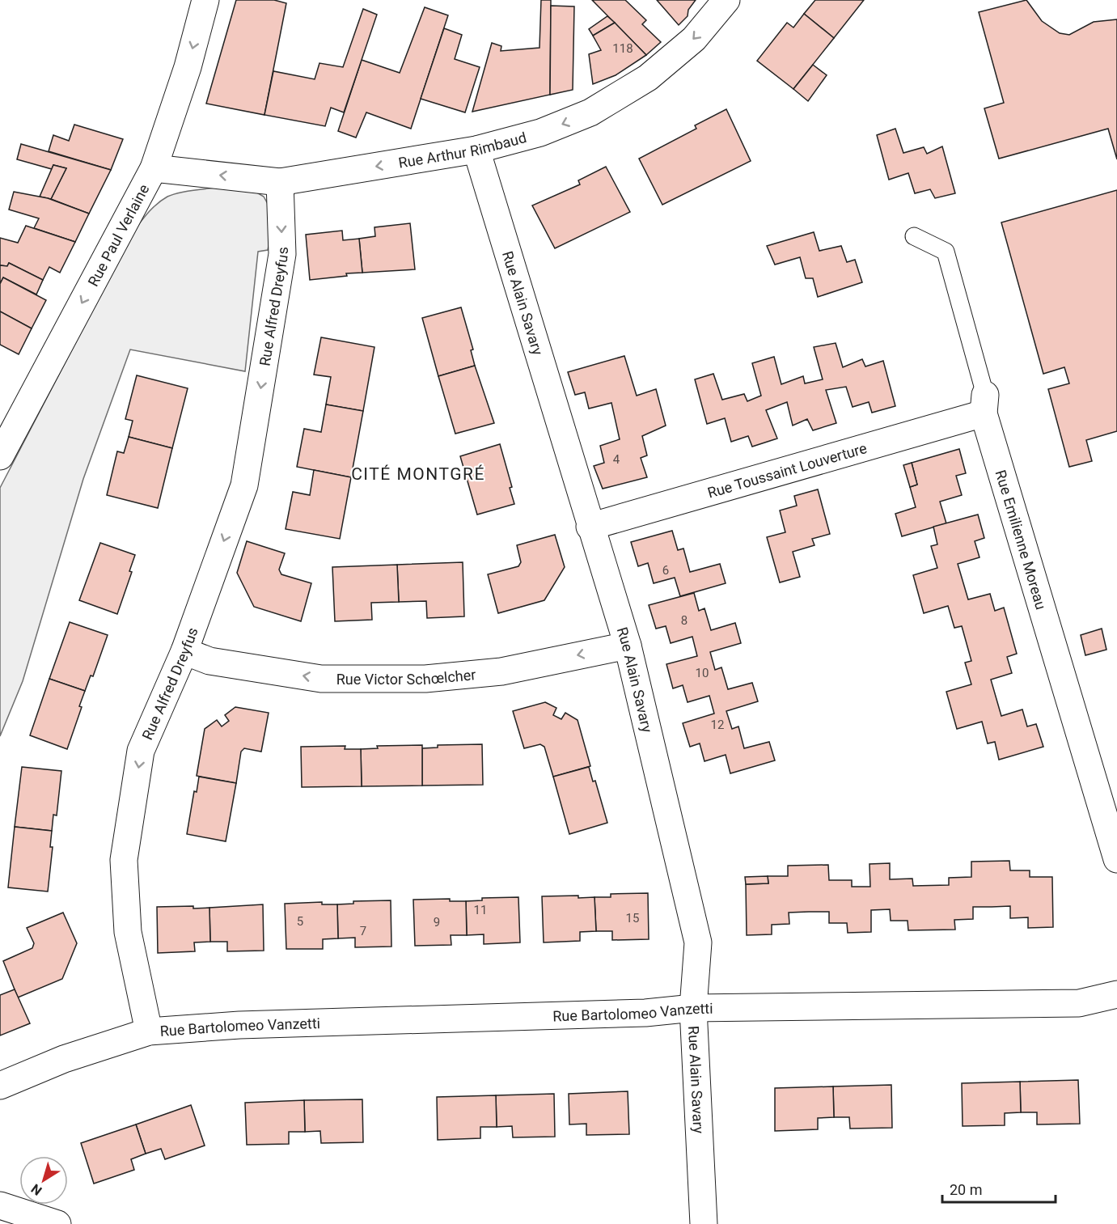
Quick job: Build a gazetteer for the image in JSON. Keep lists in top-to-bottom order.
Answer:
{
  "streets": {
    "street": [
      "Rue Arthur Rimbaud",
      "Rue Paul Verlaine",
      "Rue Alain Savary",
      "Rue Alfred Dreyfus",
      "Rue Toussaint Louverture",
      "Rue Emilienne Moreau",
      "Rue Victor Schœlcher",
      "Rue Bartolomeo Vanzetti"
    ]
  },
  "crossings": [
    ["Rue Arthur Rimbaud", "Rue Paul Verlaine"],
    ["Rue Arthur Rimbaud", "Rue Alain Savary"],
    ["Rue Arthur Rimbaud", "Rue Alfred Dreyfus"],
    ["Rue Alain Savary", "Rue Toussaint Louverture"],
    ["Rue Alain Savary", "Rue Victor Schœlcher"],
    ["Rue Alain Savary", "Rue Bartolomeo Vanzetti"],
    ["Rue Alfred Dreyfus", "Rue Victor Schœlcher"],
    ["Rue Alfred Dreyfus", "Rue Bartolomeo Vanzetti"],
    ["Rue Toussaint Louverture", "Rue Emilienne Moreau"]
  ],
  "one_way": [
    "Rue Arthur Rimbaud",
    "Rue Paul Verlaine",
    "Rue Alfred Dreyfus",
    "Rue Victor Schœlcher"
  ],
  "districts": ["CITÉ MONTGRÉ"],
  "house_numbers": [
    "118",
    "4",
    "6",
    "8",
    "10",
    "12",
    "11",
    "15",
    "5",
    "9",
    "7"
  ],
  "scale_bar": "20 m",
  "north": "bottom left"
}
